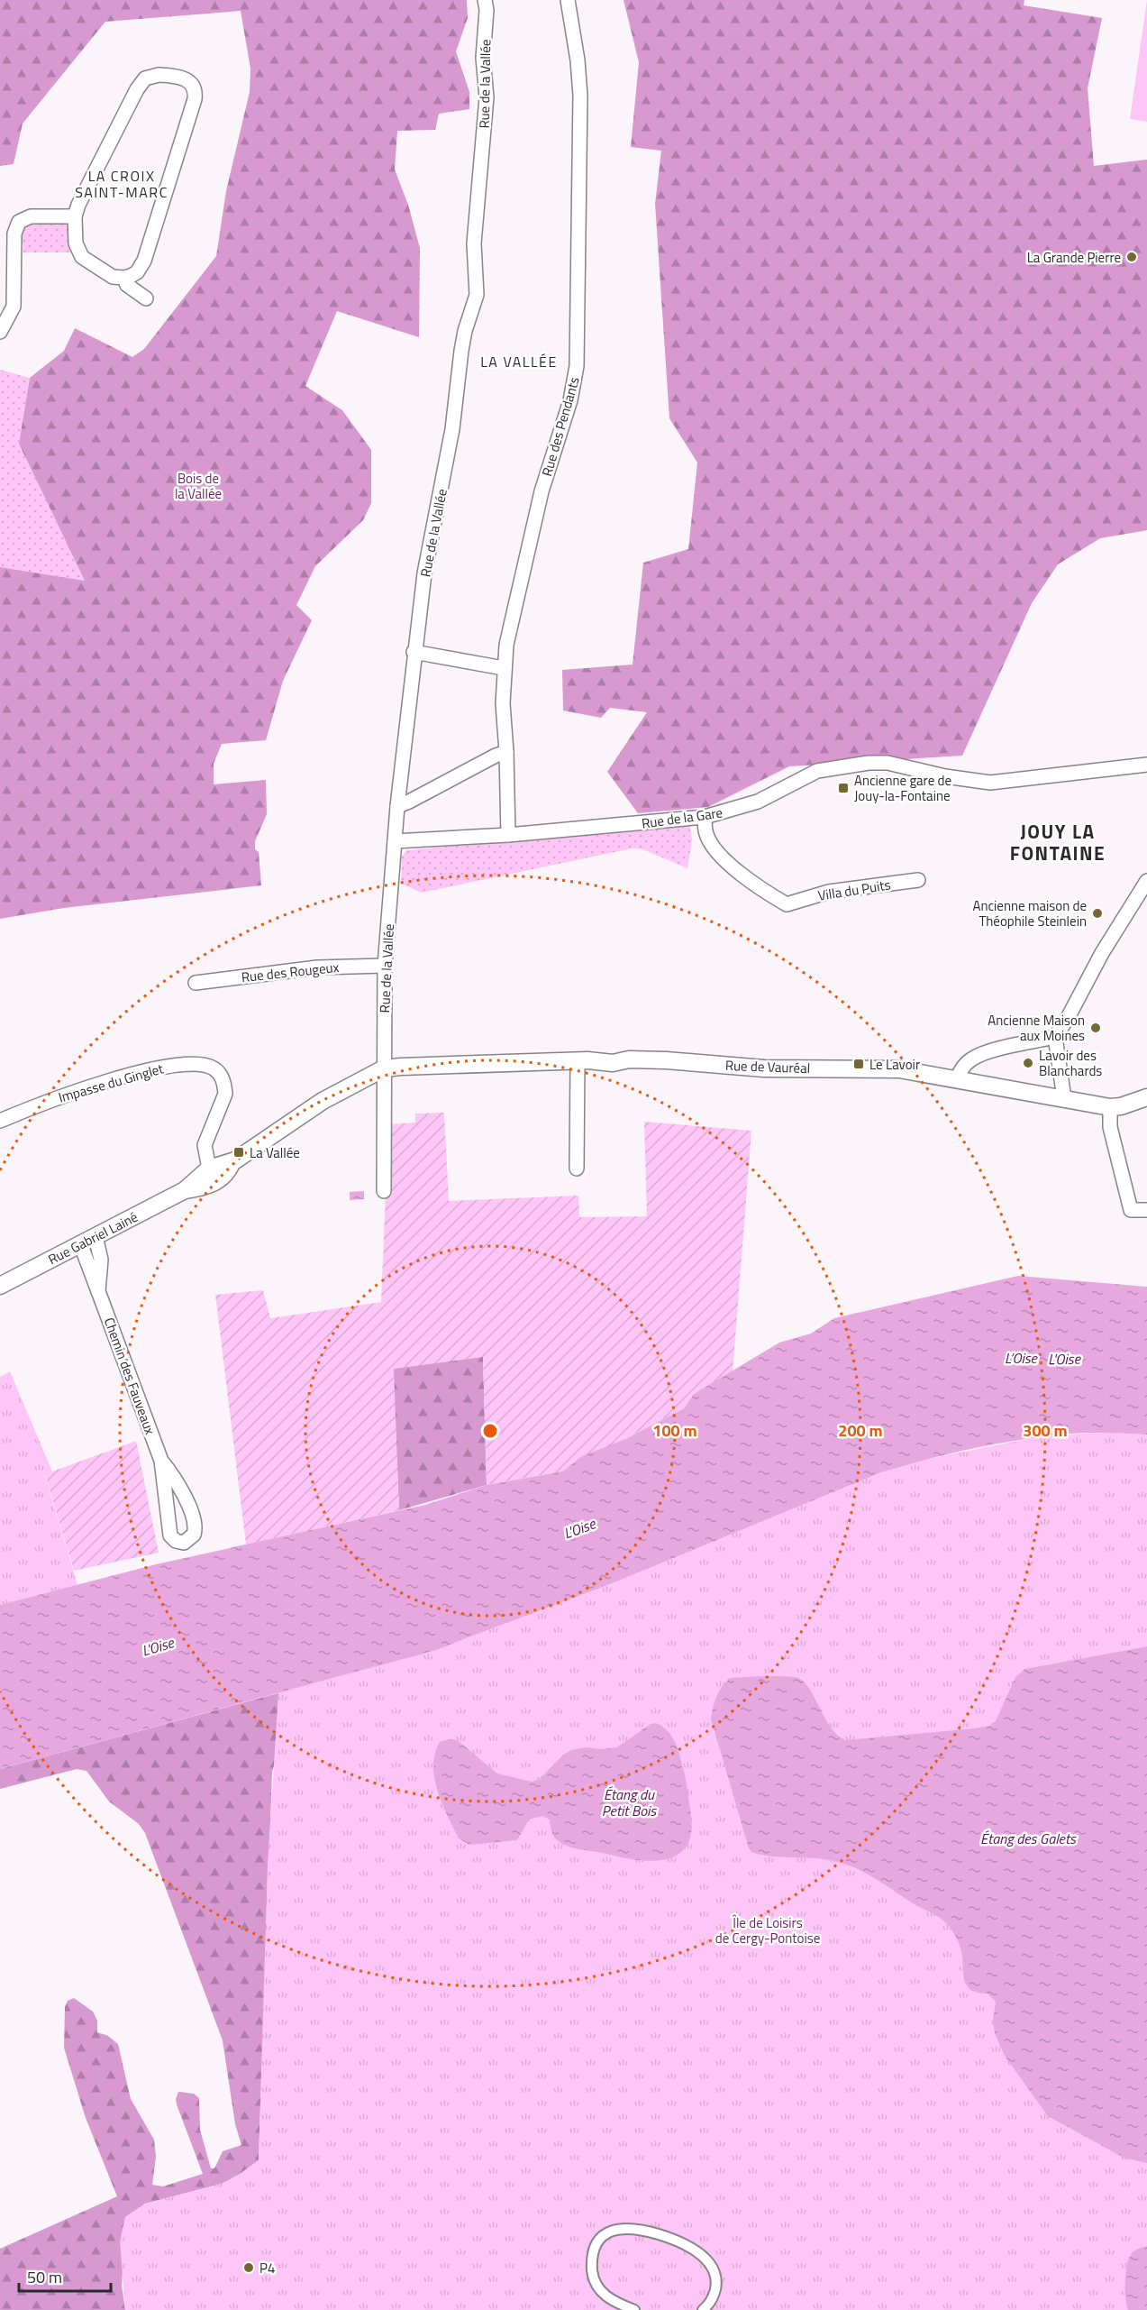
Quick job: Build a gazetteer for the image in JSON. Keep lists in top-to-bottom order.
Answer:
{
  "streets": {
    "street": [
      "Rue de la Vallée",
      "Rue des Pendants",
      "Rue de la Gare",
      "Villa du Puits",
      "Rue des Rougeux",
      "Rue de Vauréal",
      "Impasse du Ginglet",
      "Rue Gabriel Lainé",
      "Chemin des Fauveaux"
    ]
  },
  "crossings": [
    ["Rue de la Vallée", "Rue de la Gare"],
    ["Rue de la Vallée", "Rue des Rougeux"],
    ["Rue de la Vallée", "Rue de Vauréal"],
    ["Rue de la Vallée", "Rue Gabriel Lainé"],
    ["Rue des Pendants", "Rue de la Gare"],
    ["Rue de la Gare", "Villa du Puits"],
    ["Rue de Vauréal", "Rue Gabriel Lainé"],
    ["Impasse du Ginglet", "Rue Gabriel Lainé"],
    ["Rue Gabriel Lainé", "Chemin des Fauveaux"]
  ],
  "districts": ["LA CROIX SAINT-MARC", "LA VALLÉE", "JOUY LA FONTAINE"],
  "water": [
    "L’Oise",
    "L'Oise",
    "Étang du Petit Bois",
    "Étang des Galets"
  ],
  "parks": ["Bois de la Vallée", "Île de Loisirs de Cergy-Pontoise"],
  "places": {
    "other": [
      "La Grande Pierre",
      "Ancienne maison de Théophile Steinlein",
      "Ancienne Maison aux Moines",
      "Lavoir des Blanchards",
      "P4"
    ],
    "transit": ["Ancienne gare de Jouy-la-Fontaine", "Le Lavoir", "La Vallée"]
  },
  "scale_bar": "50 m",
  "rings": ["100 m", "200 m", "300 m"]
}
